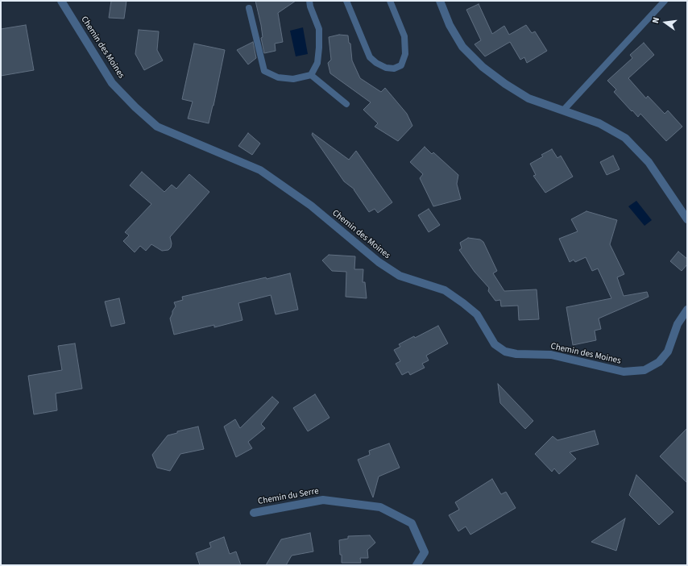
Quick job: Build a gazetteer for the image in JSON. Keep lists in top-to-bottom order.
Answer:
{
  "streets": {
    "street": ["Chemin des Moines", "Chemin du Serre"]
  },
  "north": "left"
}
